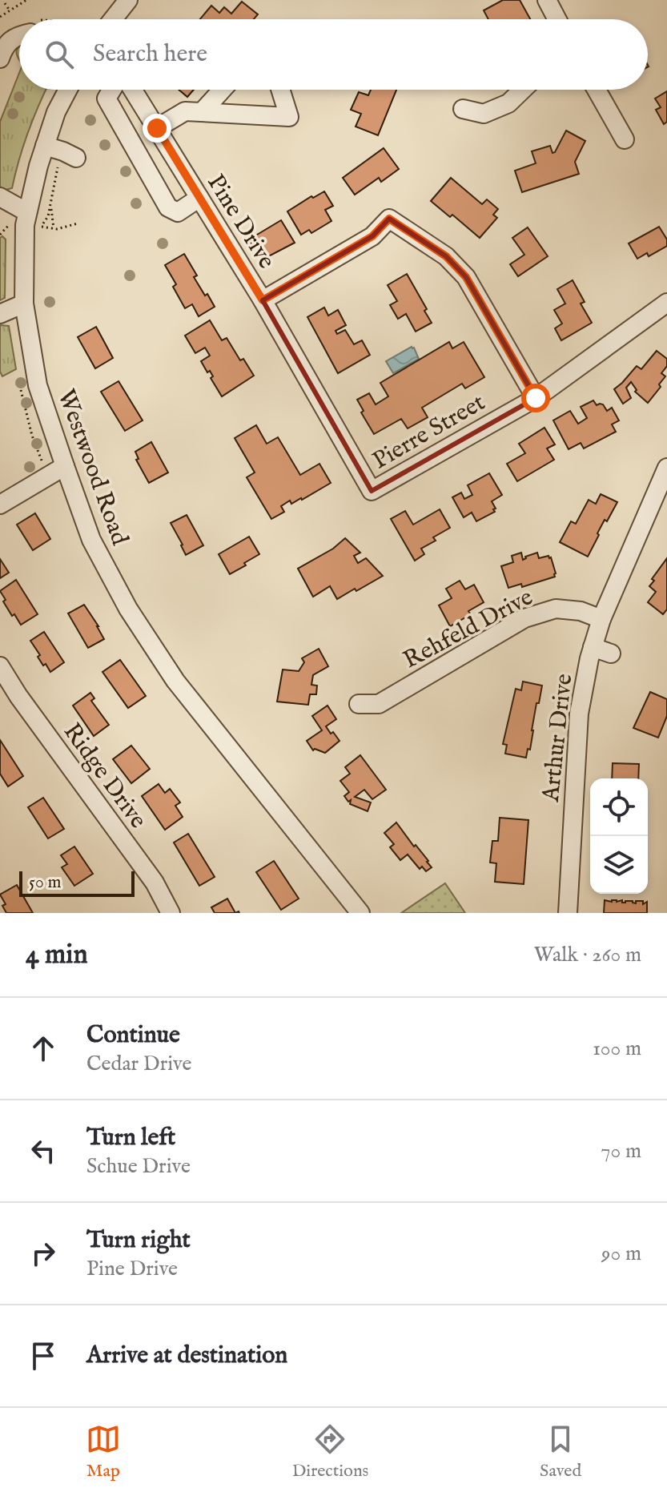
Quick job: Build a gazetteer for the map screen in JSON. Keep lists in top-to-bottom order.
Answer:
{
  "streets": {
    "street": [
      "Pine Drive",
      "Pierre Street",
      "Westwood Road",
      "Rehfeld Drive",
      "Arthur Drive",
      "Ridge Drive"
    ]
  },
  "crossings": [
    ["Pine Drive", "Pierre Street"],
    ["Rehfeld Drive", "Arthur Drive"]
  ],
  "scale_bar": "50 m",
  "page": {
    "search": "Search here",
    "scale": "50 m",
    "heading": ["4 min", "Walk · 260 m"],
    "list": [
      ["Continue", "Cedar Drive", "100 m"],
      ["Turn left", "Schue Drive", "70 m"],
      ["Turn right", "Pine Drive", "90 m"],
      "Arrive at destination"
    ],
    "nav": ["Map", "Directions", "Saved"]
  }
}
